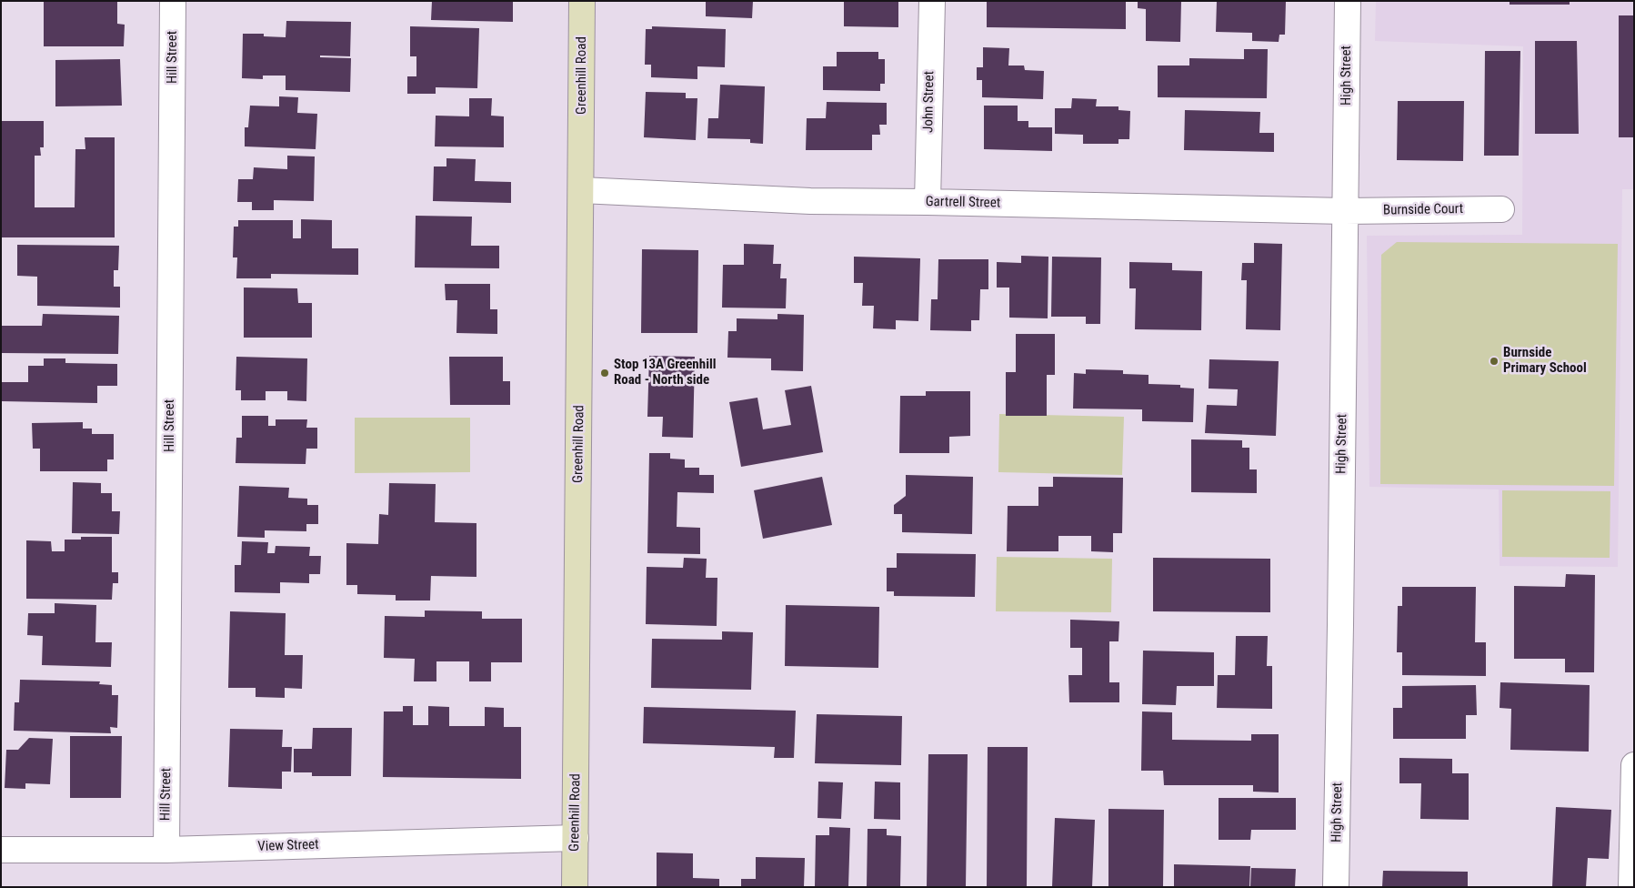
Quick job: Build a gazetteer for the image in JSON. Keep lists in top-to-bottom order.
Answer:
{
  "streets": {
    "main road": ["Greenhill Road"],
    "street": [
      "Hill Street",
      "High Street",
      "John Street",
      "Gartrell Street",
      "Burnside Court",
      "View Street"
    ]
  },
  "crossings": [
    ["Hill Street", "View Street"],
    ["Greenhill Road", "Gartrell Street"],
    ["Greenhill Road", "View Street"],
    ["High Street", "Gartrell Street"],
    ["High Street", "Burnside Court"],
    ["John Street", "Gartrell Street"],
    ["Gartrell Street", "Burnside Court"]
  ],
  "places": ["Burnside Primary School", "Stop 13A Greenhill Road - North side"]
}
